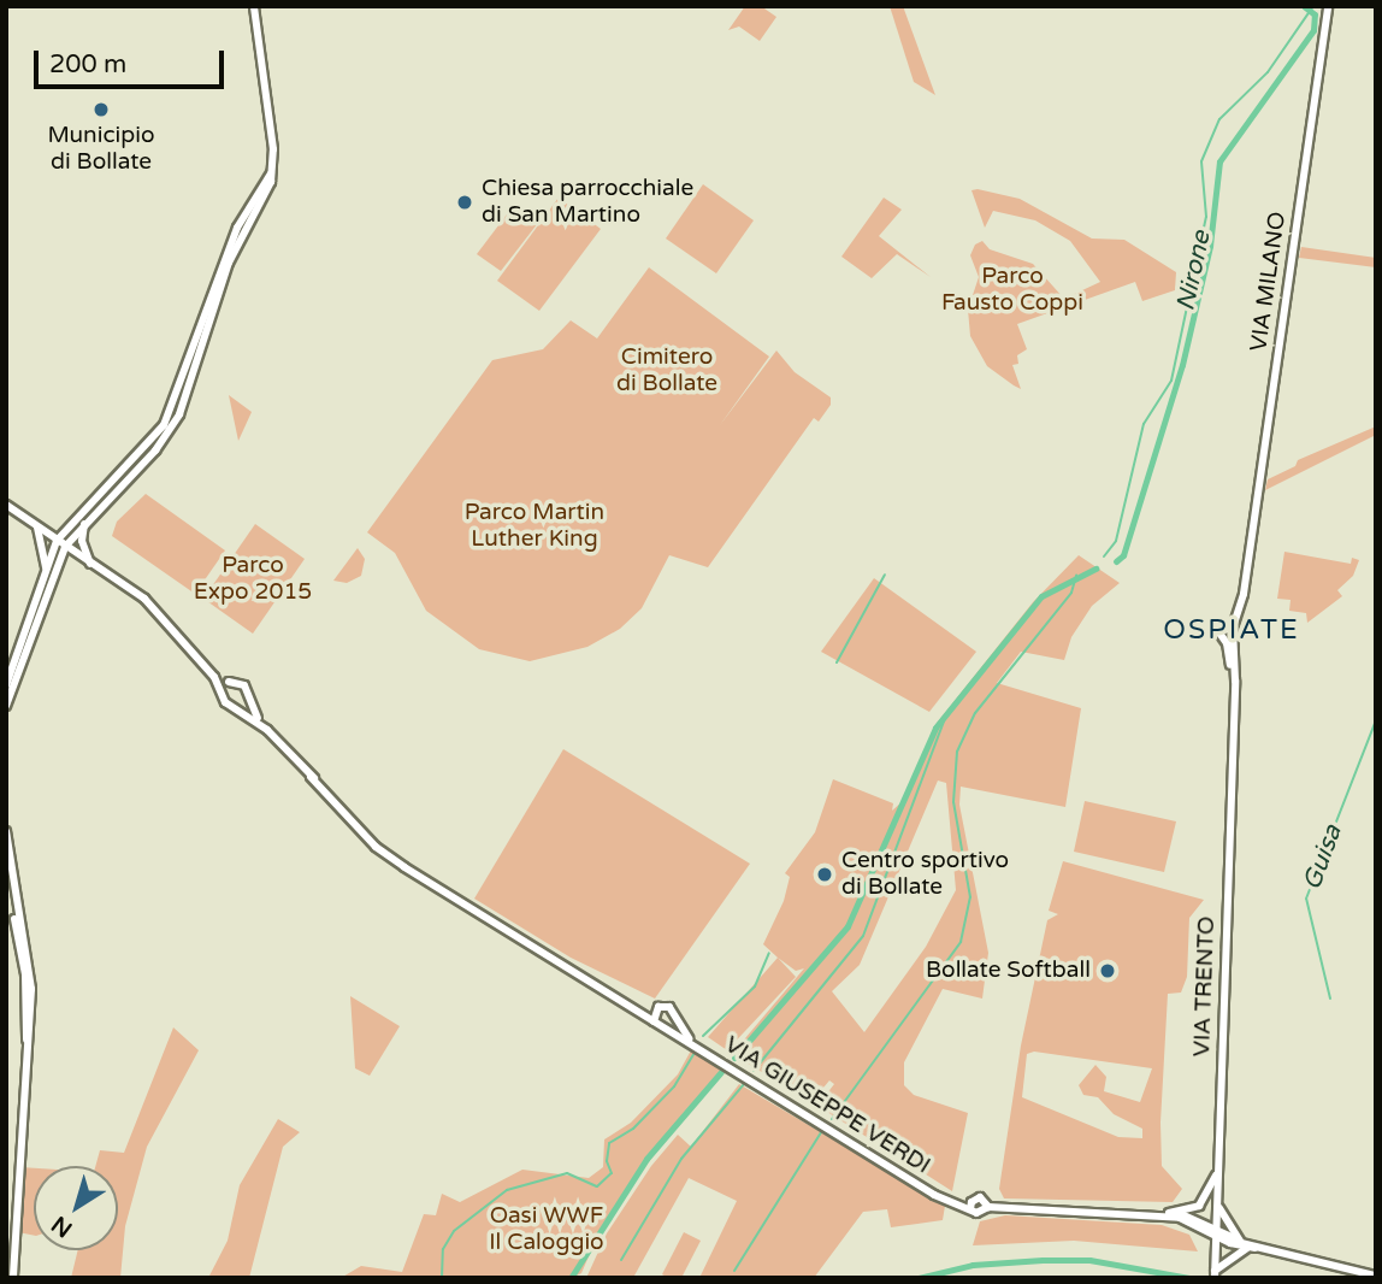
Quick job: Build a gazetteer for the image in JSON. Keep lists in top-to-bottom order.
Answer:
{
  "streets": {
    "street": ["VIA MILANO", "VIA TRENTO", "VIA GIUSEPPE VERDI"]
  },
  "districts": ["OSPIATE"],
  "water": ["Nirone", "Guisa"],
  "parks": [
    "Parco Fausto Coppi",
    "Cimitero di Bollate",
    "Parco Martin Luther King",
    "Parco Expo 2015",
    "Oasi WWF Il Caloggio"
  ],
  "places": [
    "Municipio di Bollate",
    "Chiesa parrocchiale di San Martino",
    "Centro sportivo di Bollate",
    "Bollate Softball"
  ],
  "scale_bar": "200 m",
  "north": "bottom left"
}
